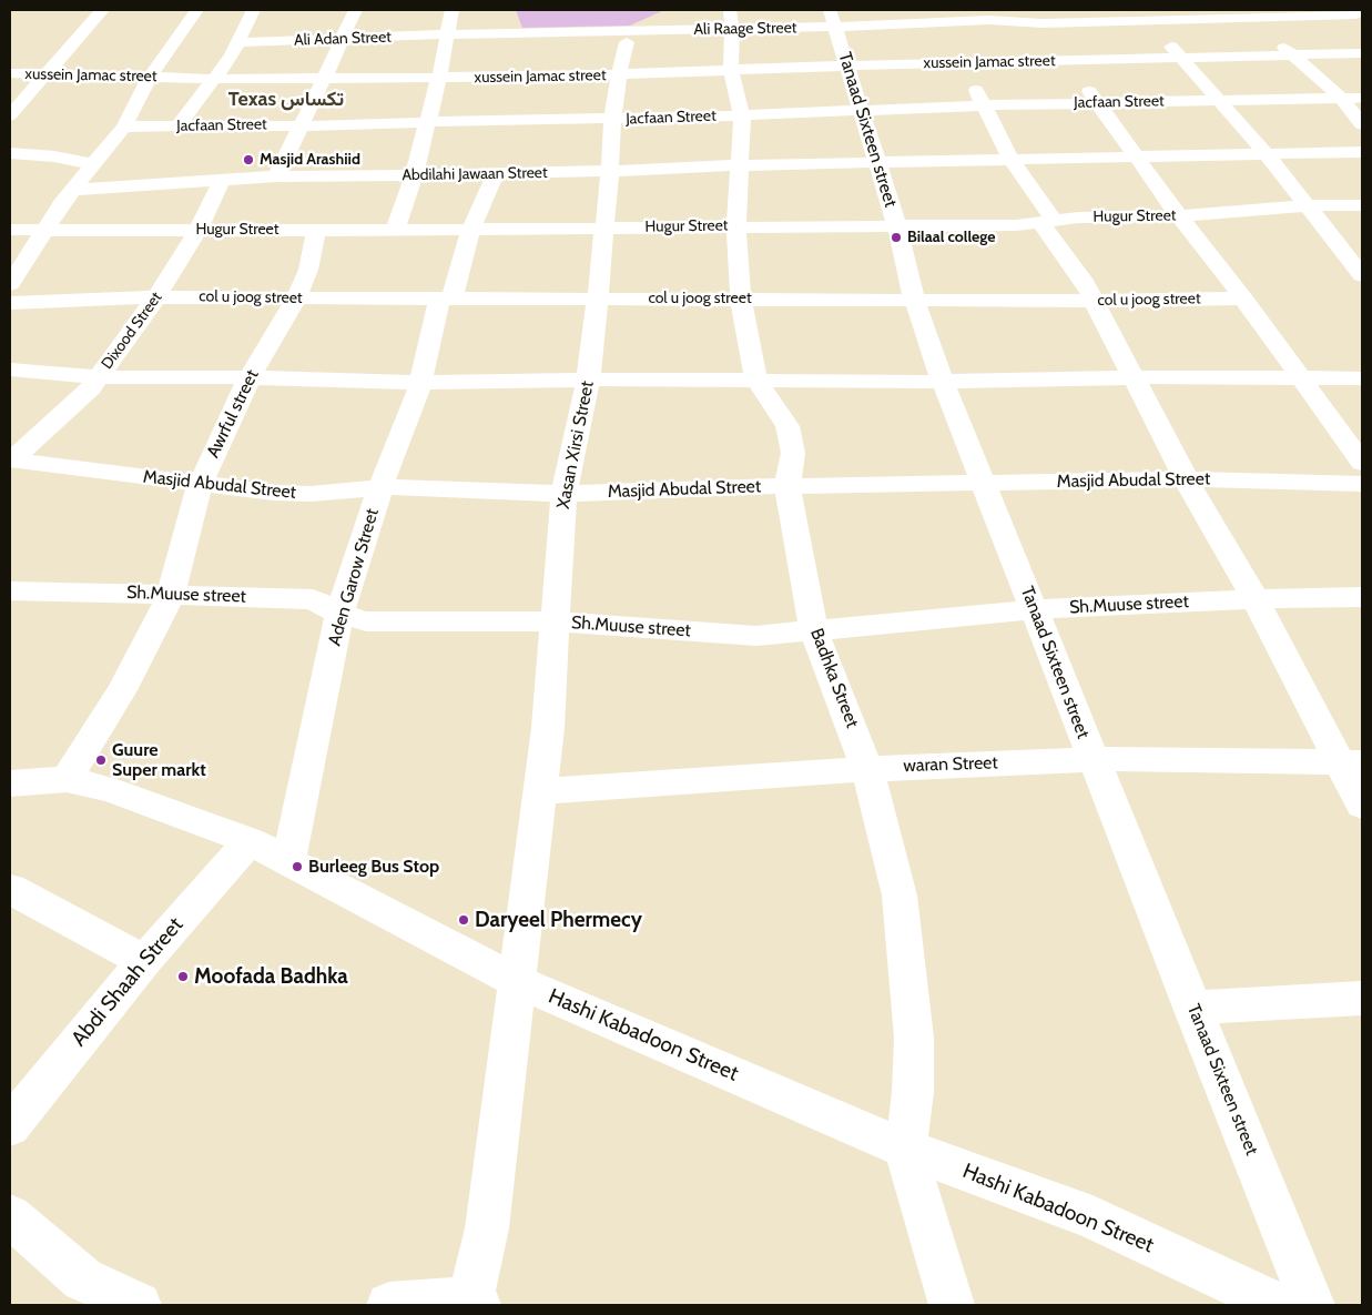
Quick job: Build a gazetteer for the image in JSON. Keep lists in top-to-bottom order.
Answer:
{
  "streets": {
    "street": [
      "Ali Raage Street",
      "Ali Adan Street",
      "xussein Jamac street",
      "Jacfaan Street",
      "Tanaad Sixteen street",
      "Abdilahi Jawaan Street",
      "Hugur Street",
      "col u joog street",
      "Dixood Street",
      "Awrful street",
      "Xasan Xirsi Street",
      "Masjid Abudal Street",
      "Aden Garow Street",
      "Sh.Muuse street",
      "Badhka Street",
      "waran Street",
      "Abdi Shaah Street",
      "Hashi Kabadoon Street"
    ]
  },
  "crossings": [
    ["Ali Raage Street", "Ali Adan Street"],
    ["Ali Raage Street", "xussein Jamac street"],
    ["Ali Raage Street", "Tanaad Sixteen street"],
    ["Ali Raage Street", "Badhka Street"],
    ["xussein Jamac street", "Tanaad Sixteen street"],
    ["xussein Jamac street", "Xasan Xirsi Street"],
    ["xussein Jamac street", "Badhka Street"],
    ["Jacfaan Street", "Tanaad Sixteen street"],
    ["Jacfaan Street", "Xasan Xirsi Street"],
    ["Jacfaan Street", "Badhka Street"],
    ["Tanaad Sixteen street", "Abdilahi Jawaan Street"],
    ["Tanaad Sixteen street", "Hugur Street"],
    ["Tanaad Sixteen street", "col u joog street"],
    ["Tanaad Sixteen street", "Masjid Abudal Street"],
    ["Tanaad Sixteen street", "Sh.Muuse street"],
    ["Tanaad Sixteen street", "waran Street"],
    ["Abdilahi Jawaan Street", "Dixood Street"],
    ["Abdilahi Jawaan Street", "Xasan Xirsi Street"],
    ["Abdilahi Jawaan Street", "Aden Garow Street"],
    ["Abdilahi Jawaan Street", "Badhka Street"],
    ["Hugur Street", "Dixood Street"],
    ["Hugur Street", "Awrful street"],
    ["Hugur Street", "Xasan Xirsi Street"],
    ["Hugur Street", "Aden Garow Street"],
    ["Hugur Street", "Badhka Street"],
    ["col u joog street", "Dixood Street"],
    ["col u joog street", "Awrful street"],
    ["col u joog street", "Xasan Xirsi Street"],
    ["col u joog street", "Aden Garow Street"],
    ["col u joog street", "Badhka Street"],
    ["Dixood Street", "Masjid Abudal Street"],
    ["Awrful street", "Masjid Abudal Street"],
    ["Awrful street", "Sh.Muuse street"],
    ["Awrful street", "Hashi Kabadoon Street"],
    ["Xasan Xirsi Street", "Masjid Abudal Street"],
    ["Xasan Xirsi Street", "Sh.Muuse street"],
    ["Xasan Xirsi Street", "waran Street"],
    ["Xasan Xirsi Street", "Hashi Kabadoon Street"],
    ["Masjid Abudal Street", "Aden Garow Street"],
    ["Masjid Abudal Street", "Badhka Street"],
    ["Aden Garow Street", "Sh.Muuse street"],
    ["Aden Garow Street", "Hashi Kabadoon Street"],
    ["Sh.Muuse street", "Badhka Street"],
    ["Badhka Street", "waran Street"],
    ["Badhka Street", "Hashi Kabadoon Street"],
    ["Abdi Shaah Street", "Hashi Kabadoon Street"]
  ],
  "districts": ["Texas تكساس"],
  "places": [
    "Masjid Arashiid",
    "Bilaal college",
    "Guure Super markt",
    "Burleeg Bus Stop",
    "Daryeel Phermecy",
    "Moofada Badhka"
  ]
}
